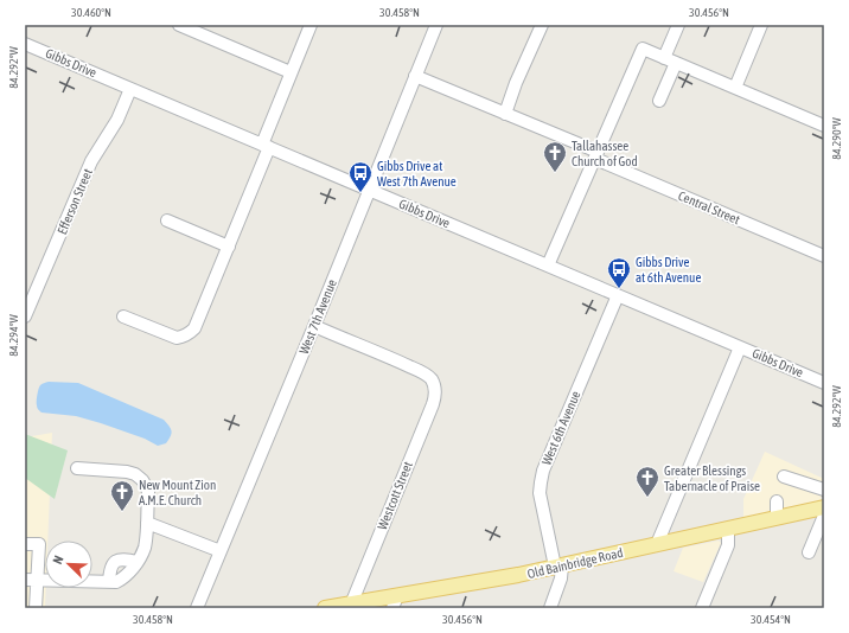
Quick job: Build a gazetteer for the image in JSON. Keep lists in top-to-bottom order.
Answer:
{
  "streets": {
    "main road": ["Old Bainbridge Road"],
    "street": [
      "Gibbs Drive",
      "Efferson Street",
      "Central Street",
      "West 7th Avenue",
      "West 6th Avenue",
      "Westcott Street"
    ]
  },
  "crossings": [
    ["Gibbs Drive", "Efferson Street"],
    ["Gibbs Drive", "West 7th Avenue"],
    ["Gibbs Drive", "West 6th Avenue"],
    ["Central Street", "West 7th Avenue"],
    ["West 7th Avenue", "Westcott Street"],
    ["West 6th Avenue", "Old Bainbridge Road"],
    ["Westcott Street", "Old Bainbridge Road"]
  ],
  "places": {
    "church": ["Tallahassee Church of God", "Greater Blessings Tabernacle of Praise", "New Mount Zion A.M.E. Church"],
    "bus stop": ["Gibbs Drive at West 7th Avenue", "Gibbs Drive at 6th Avenue"]
  },
  "north": "top left",
  "coordinates": [
    "30.460°N",
    "30.458°N",
    "30.456°N",
    "84.292°W",
    "84.290°W",
    "84.294°W",
    "30.454°N"
  ]
}
